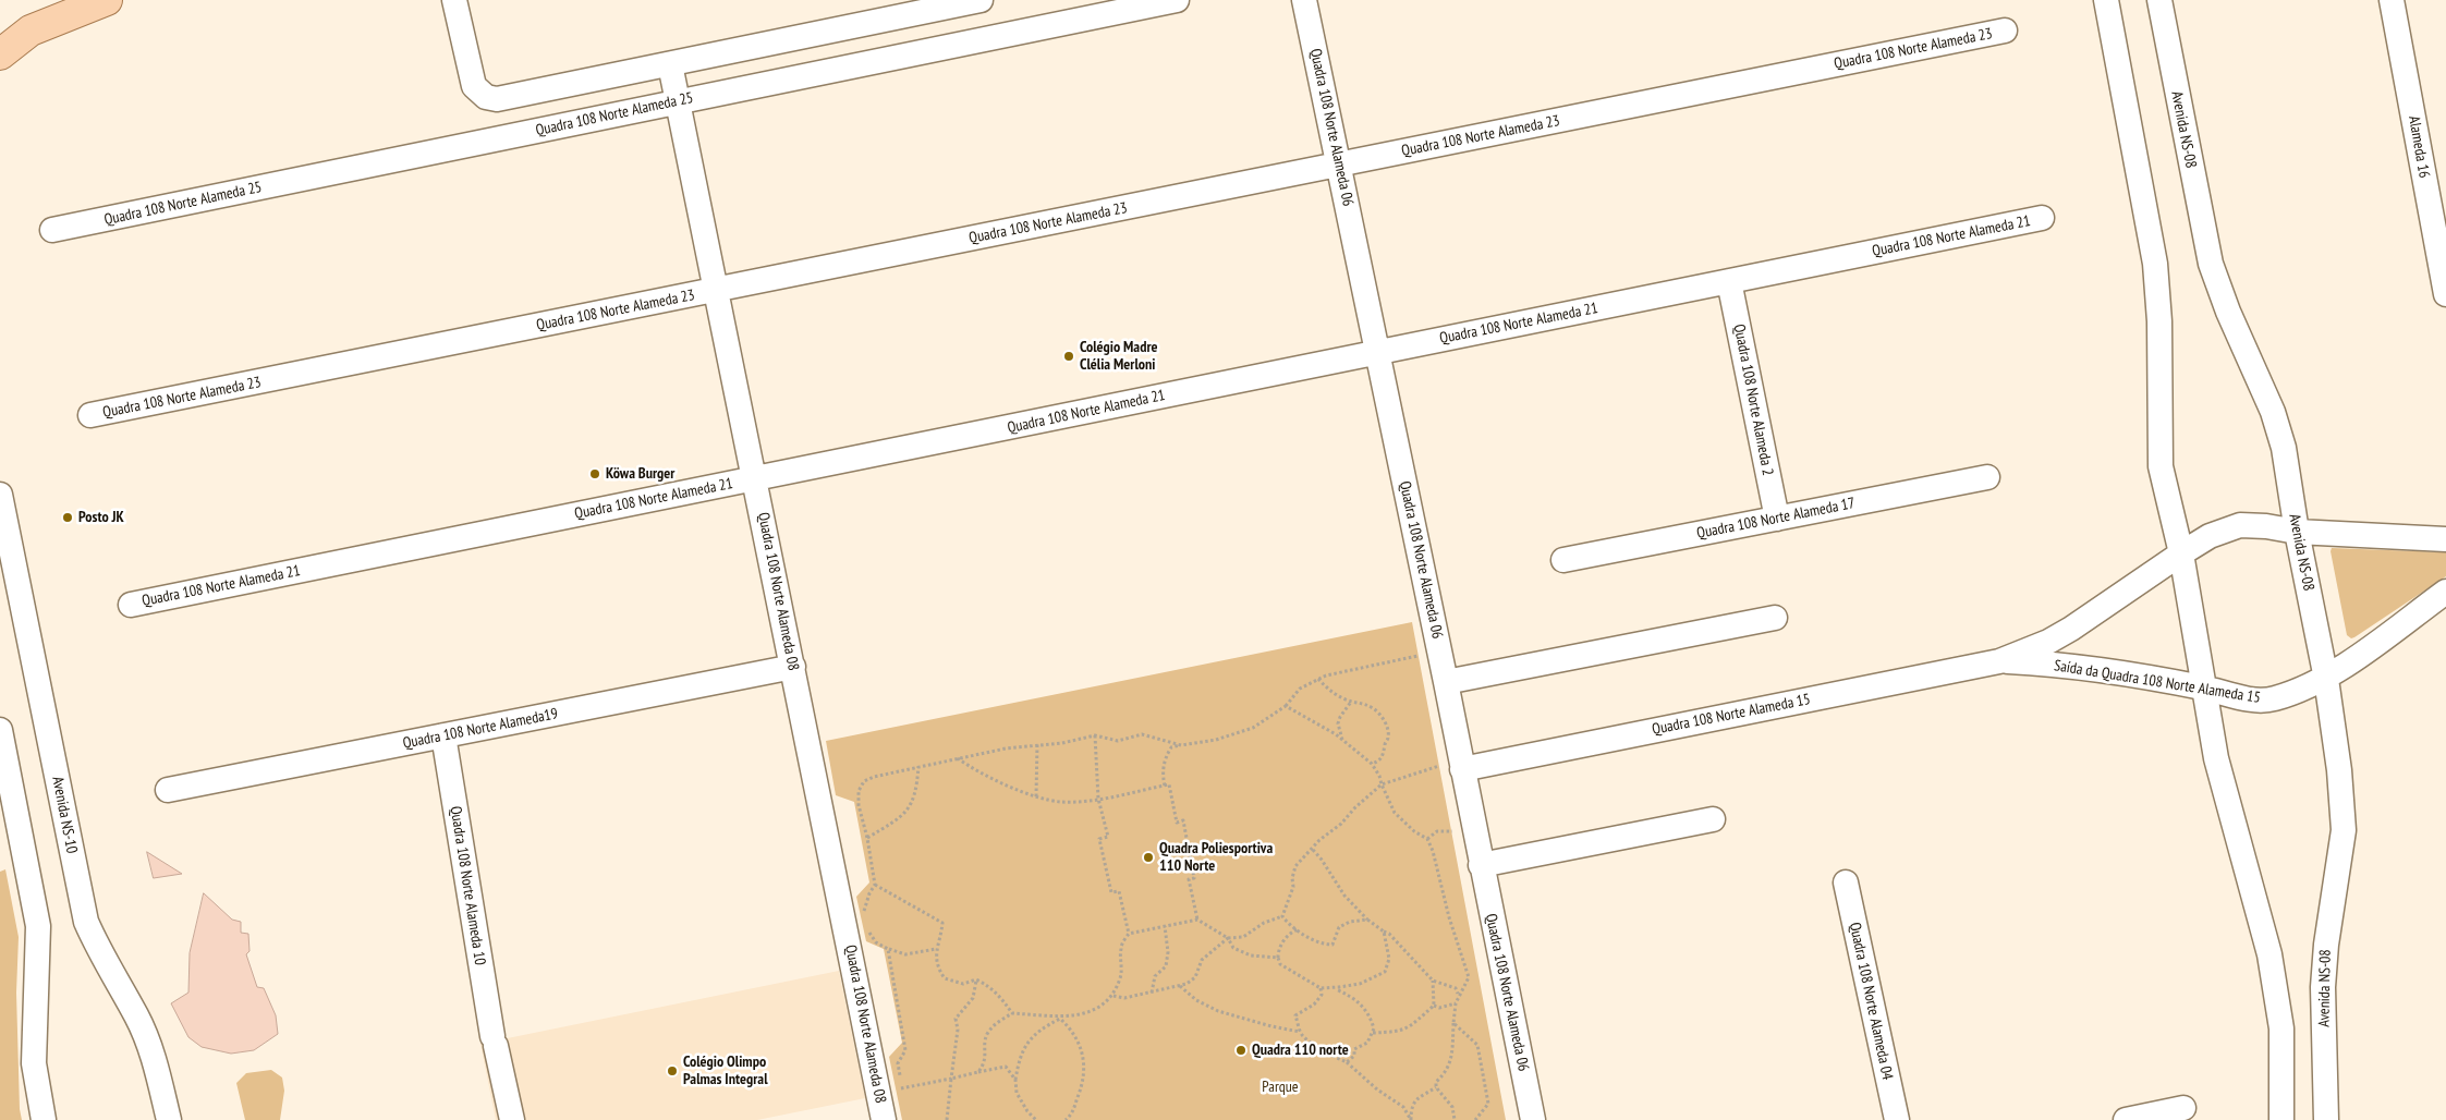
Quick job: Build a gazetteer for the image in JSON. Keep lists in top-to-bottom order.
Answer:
{
  "streets": {
    "street": [
      "Quadra 108 Norte Alameda 23",
      "Quadra 108 Norte Alameda 25",
      "Quadra 108 Norte Alameda 06",
      "Avenida NS-08",
      "Alameda 16",
      "Quadra 108 Norte Alameda 21",
      "Quadra 108 Norte Alameda 2",
      "Quadra 108 Norte Alameda 17",
      "Quadra 108 Norte Alameda 08",
      "Saída da Quadra 108 Norte Alameda 15",
      "Quadra 108 Norte Alameda 15",
      "Quadra 108 Norte Alameda19",
      "Avenida NS-10",
      "Quadra 108 Norte Alameda 10",
      "Quadra 108 Norte Alameda 04"
    ]
  },
  "crossings": [
    ["Quadra 108 Norte Alameda 23", "Quadra 108 Norte Alameda 06"],
    ["Quadra 108 Norte Alameda 23", "Quadra 108 Norte Alameda 08"],
    ["Quadra 108 Norte Alameda 25", "Quadra 108 Norte Alameda 08"],
    ["Quadra 108 Norte Alameda 06", "Quadra 108 Norte Alameda 21"],
    ["Quadra 108 Norte Alameda 06", "Quadra 108 Norte Alameda 15"],
    ["Avenida NS-08", "Saída da Quadra 108 Norte Alameda 15"],
    ["Quadra 108 Norte Alameda 21", "Quadra 108 Norte Alameda 2"],
    ["Quadra 108 Norte Alameda 21", "Quadra 108 Norte Alameda 08"],
    ["Quadra 108 Norte Alameda 2", "Quadra 108 Norte Alameda 17"],
    ["Quadra 108 Norte Alameda 08", "Quadra 108 Norte Alameda19"],
    ["Saída da Quadra 108 Norte Alameda 15", "Quadra 108 Norte Alameda 15"],
    ["Quadra 108 Norte Alameda19", "Quadra 108 Norte Alameda 10"]
  ],
  "parks": ["Parque"],
  "places": [
    "Colégio Madre Clélia Merloni",
    "Köwa Burger",
    "Posto JK",
    "Quadra Poliesportiva 110 Norte",
    "Quadra 110 norte",
    "Colégio Olimpo Palmas Integral"
  ]
}
